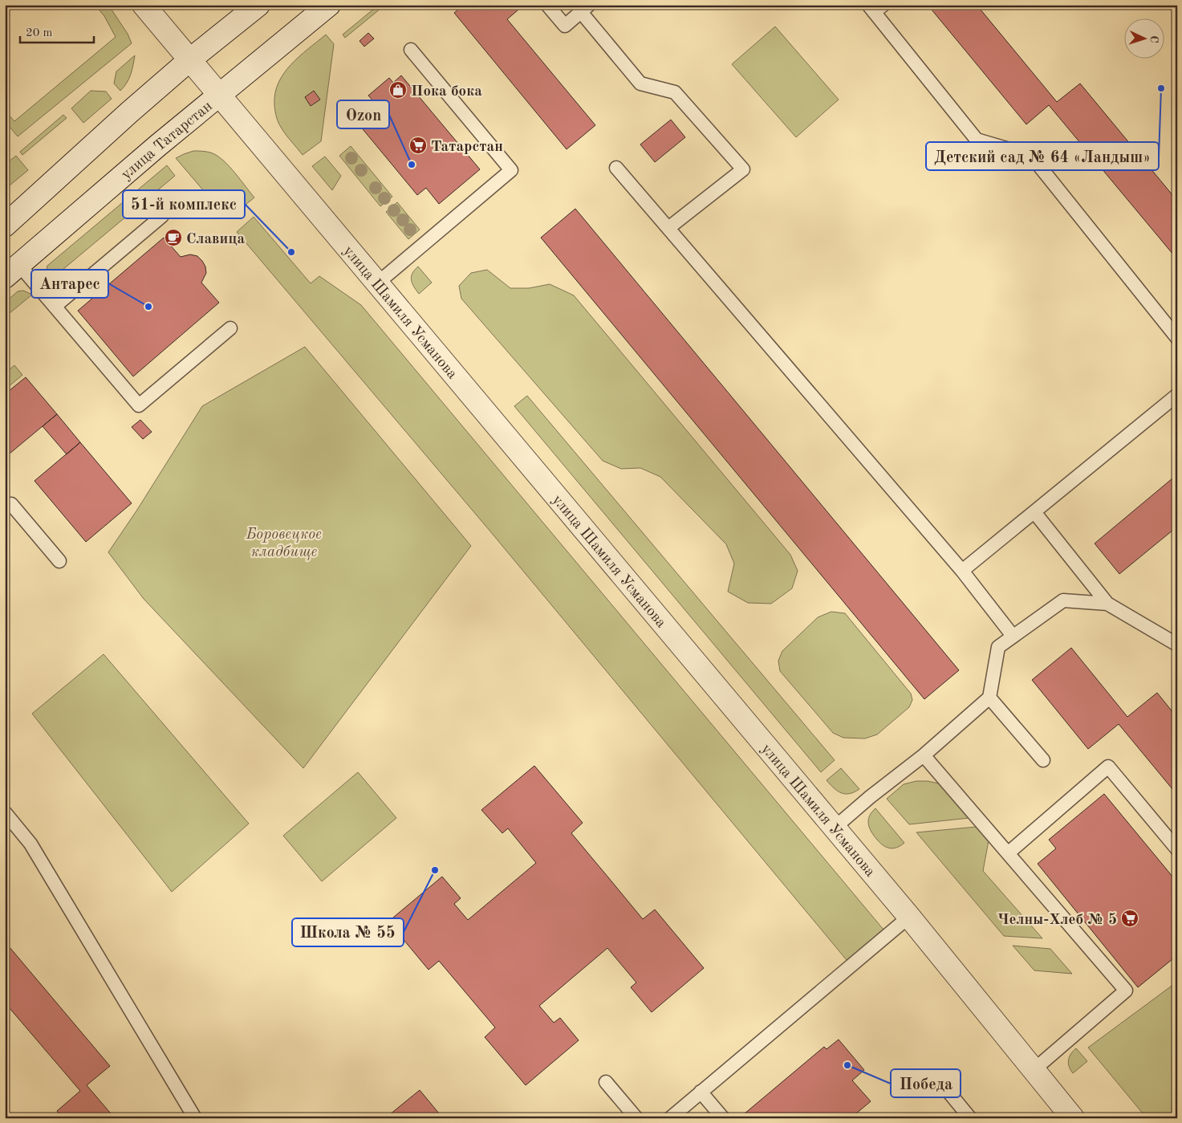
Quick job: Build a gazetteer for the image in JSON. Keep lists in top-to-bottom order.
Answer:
{
  "streets": {
    "street": ["улица Татарстан", "улица Шамиля Усманова"]
  },
  "crossings": [
    ["улица Татарстан", "улица Шамиля Усманова"]
  ],
  "parks": ["Боровецкое кладбище"],
  "places": {
    "other": [
      "Детский сад № 64 «Ландыш»",
      "Ozon",
      "51-й комплекс",
      "Антарес",
      "Школа № 55",
      "Победа"
    ],
    "shop": ["Пока бока"],
    "supermarket": ["Татарстан", "Челны-Хлеб № 5"],
    "cafe": ["Славица"]
  },
  "scale_bar": "20 m",
  "north": "right"
}
